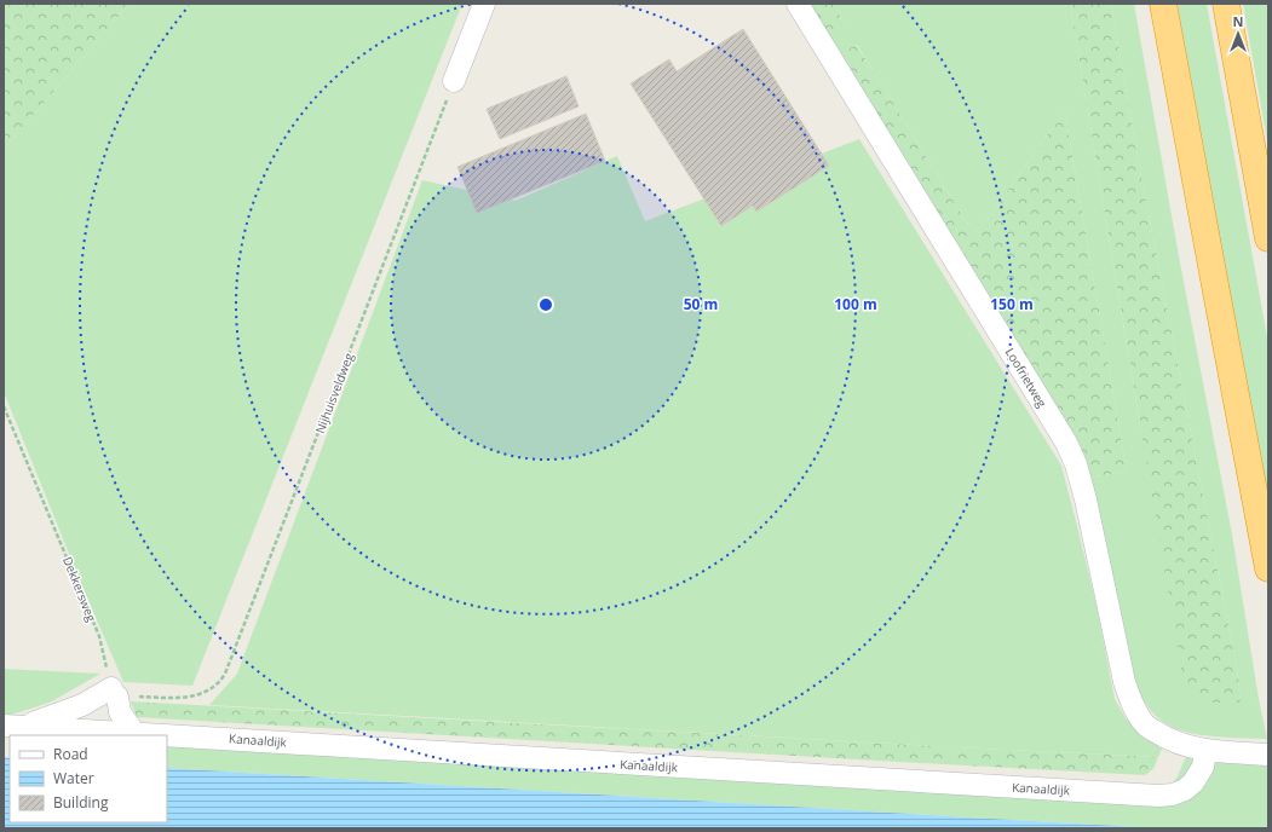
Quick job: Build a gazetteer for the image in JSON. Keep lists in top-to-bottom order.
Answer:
{
  "streets": {
    "street": ["Loofrietweg", "Kanaaldijk"],
    "path": ["Nijhuisveldweg", "Dekkersweg"]
  },
  "crossings": [
    ["Loofrietweg", "Kanaaldijk"],
    ["Nijhuisveldweg", "Dekkersweg"]
  ],
  "legend": ["Road", "Water", "Building"],
  "north": "top",
  "rings": ["50 m", "100 m", "150 m"]
}
